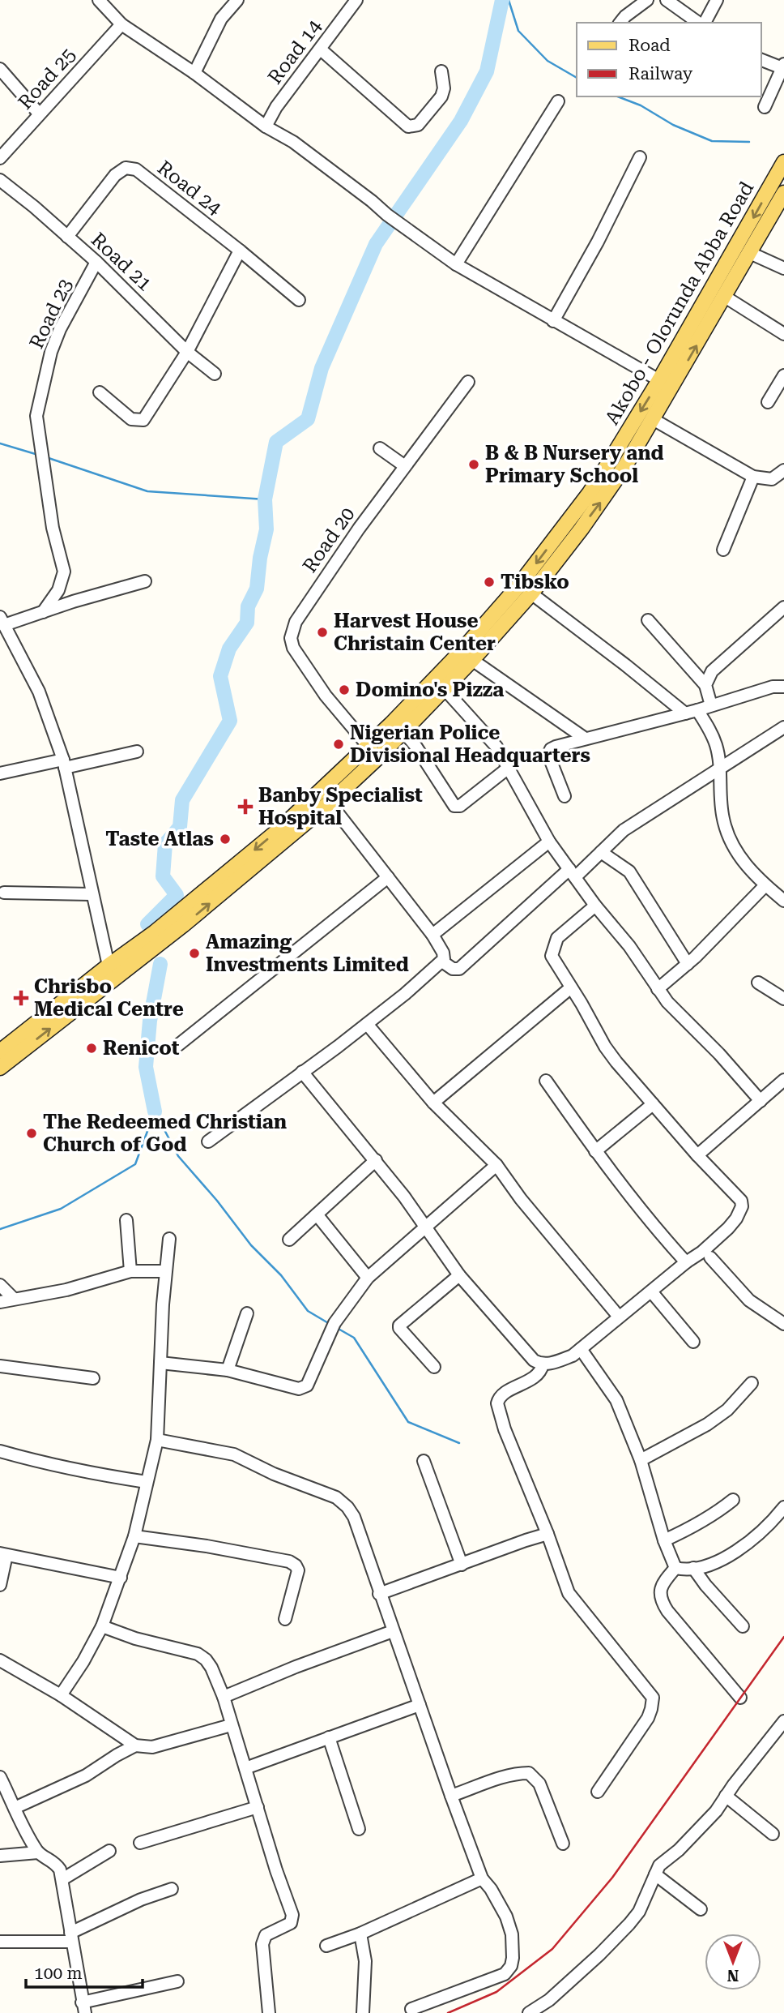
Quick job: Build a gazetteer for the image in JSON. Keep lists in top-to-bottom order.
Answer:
{
  "streets": {
    "main road": ["Akobo - Olorunda Abba Road"],
    "street": [
      "Road 14",
      "Road 25",
      "Road 24",
      "Road 21",
      "Road 23",
      "Road 20"
    ]
  },
  "crossings": [
    ["Road 24", "Road 21"],
    ["Road 21", "Road 23"],
    ["Akobo - Olorunda Abba Road", "Road 20"]
  ],
  "places": {
    "other": [
      "B & B Nursery and Primary School",
      "Tibsko",
      "Harvest House Christain Center",
      "Domino's Pizza",
      "Nigerian Police Divisional Headquarters",
      "Taste Atlas",
      "Amazing Investments Limited",
      "Renicot",
      "The Redeemed Christian Church of God"
    ],
    "health": ["Banby Specialist Hospital", "Chrisbo Medical Centre"]
  },
  "legend": ["Road", "Railway"],
  "scale_bar": "100 m",
  "north": "bottom"
}
